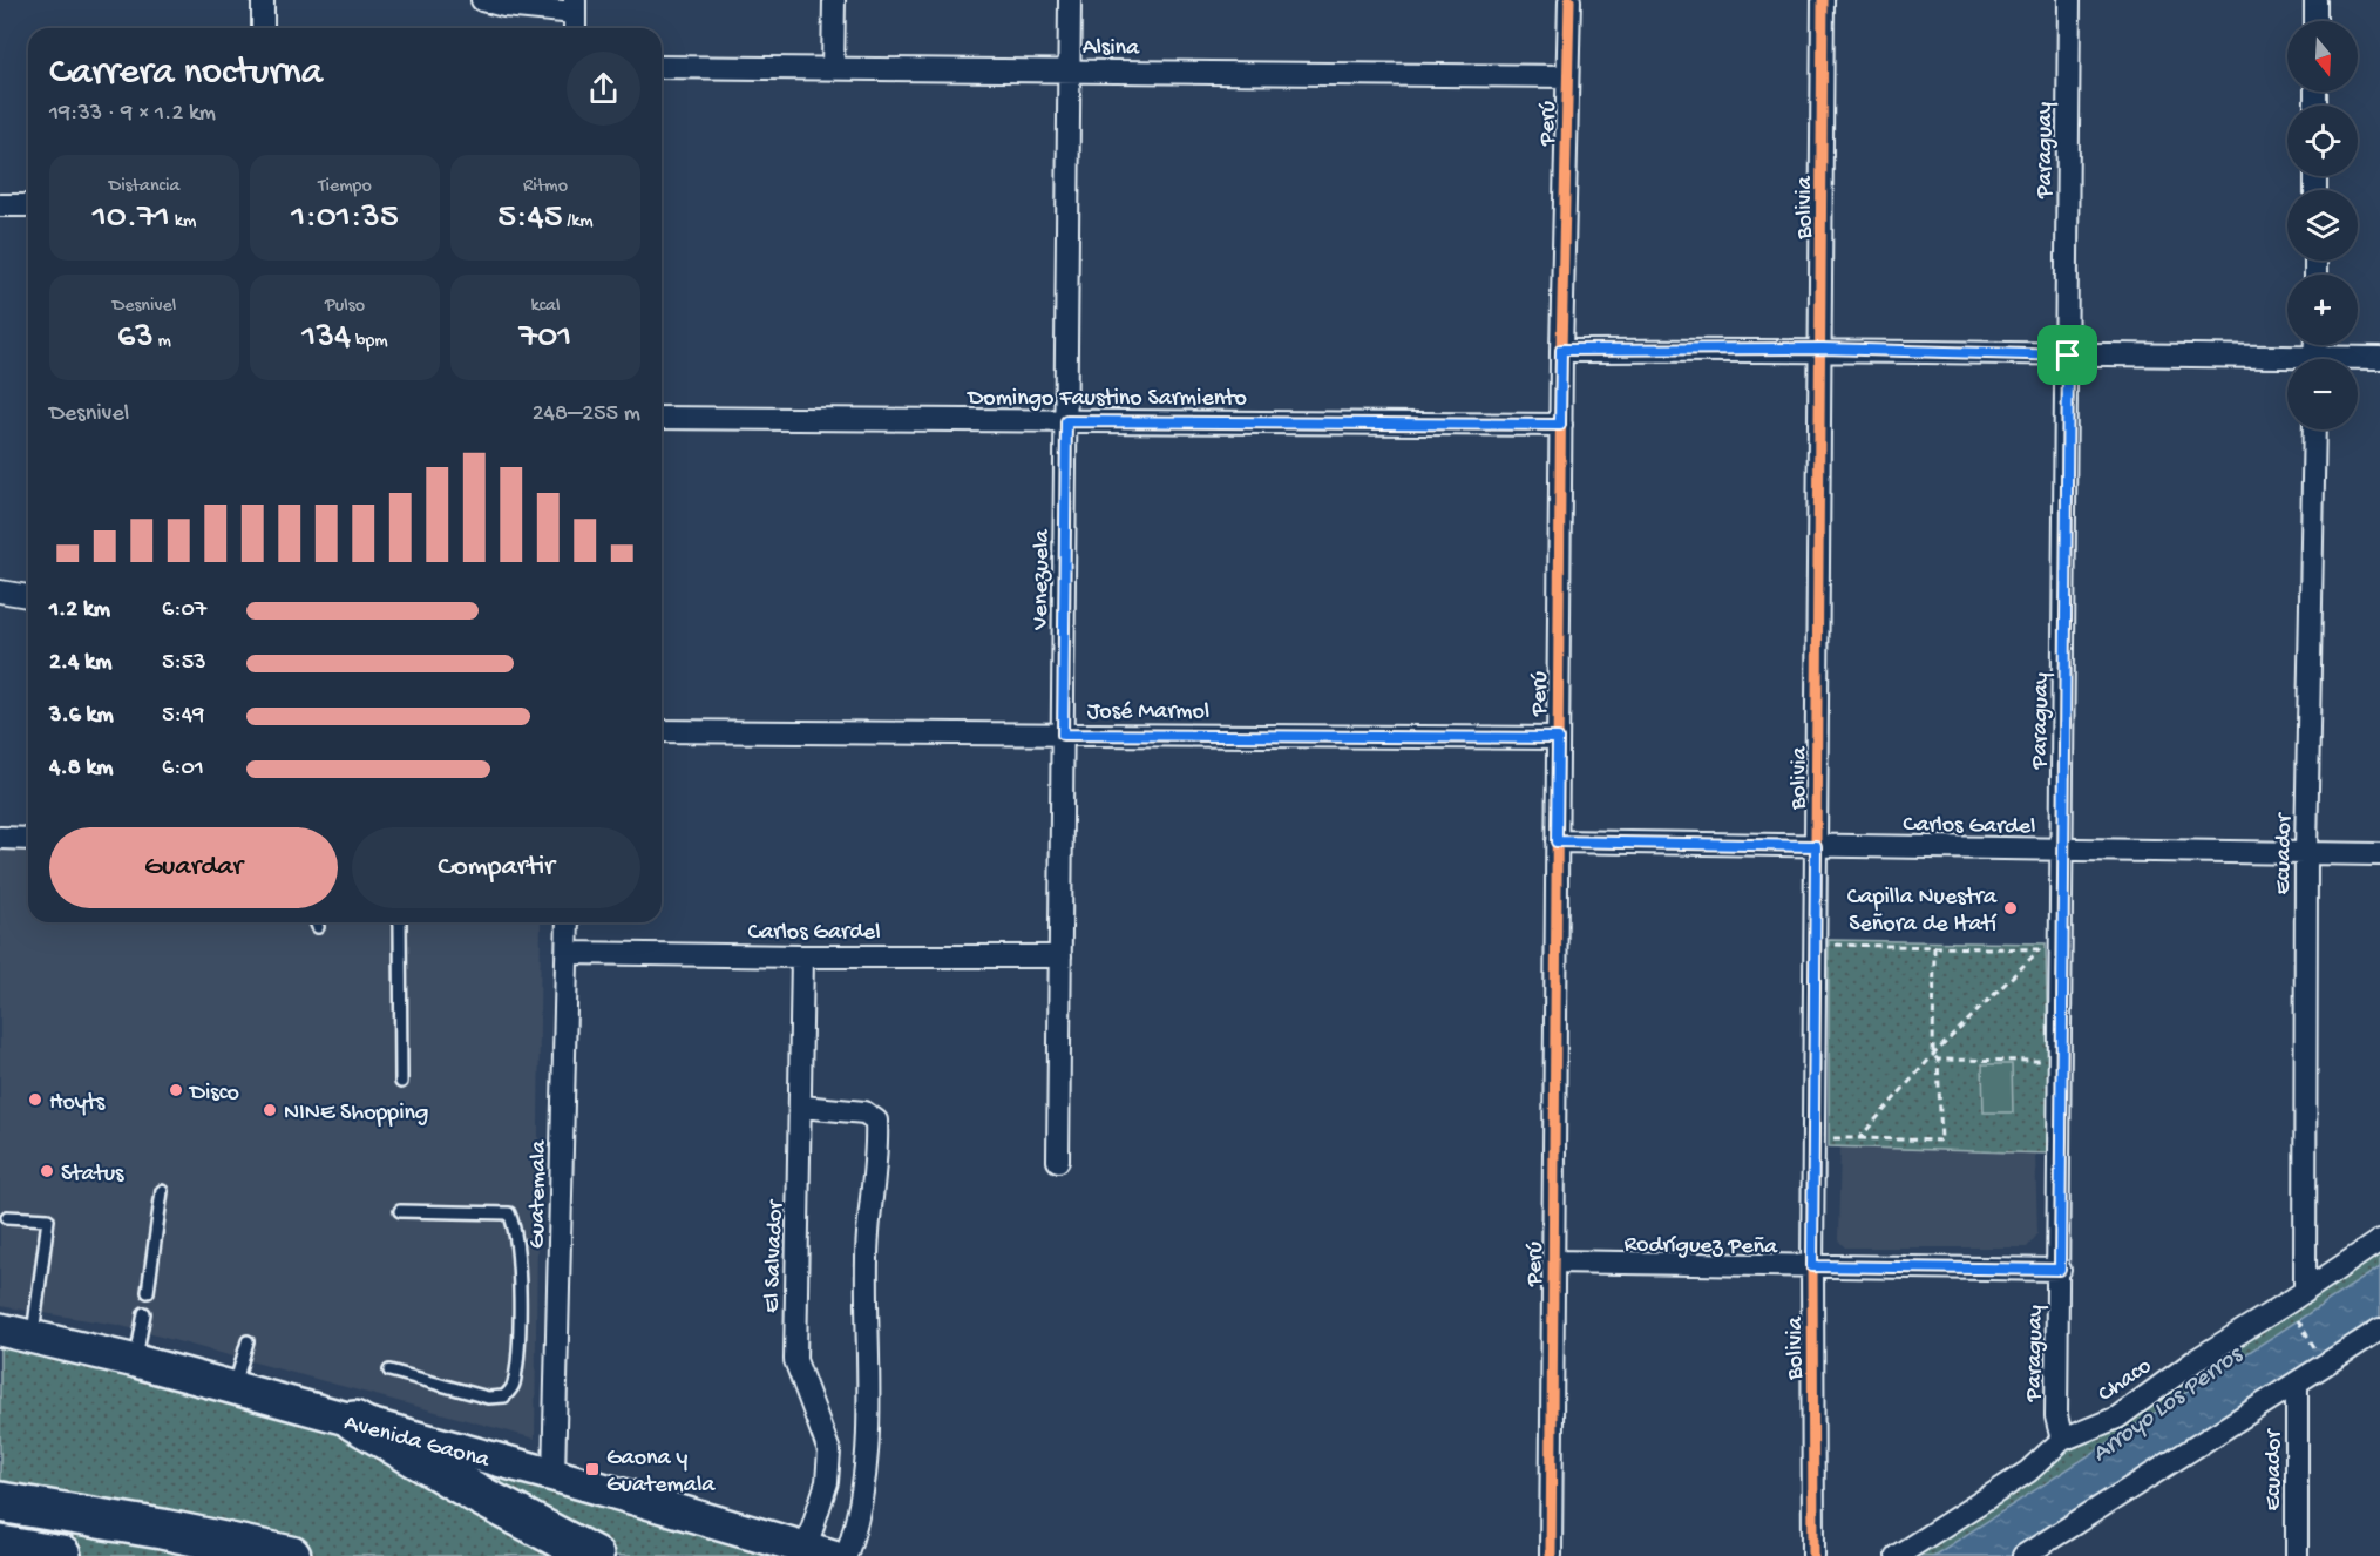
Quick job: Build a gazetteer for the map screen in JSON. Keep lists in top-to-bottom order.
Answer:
{
  "streets": {
    "street": [
      "Alsina",
      "Perú",
      "Paraguay",
      "Bolivia",
      "Domingo Faustino Sarmiento",
      "Venezuela",
      "José Marmol",
      "Carlos Gardel",
      "Ecuador",
      "Guatemala",
      "Rodríguez Peña",
      "El Salvador",
      "Chaco",
      "Avenida Gaona"
    ]
  },
  "crossings": [
    ["Alsina", "Perú"],
    ["Alsina", "Venezuela"],
    ["Perú", "Domingo Faustino Sarmiento"],
    ["Perú", "José Marmol"],
    ["Perú", "Carlos Gardel"],
    ["Perú", "Rodríguez Peña"],
    ["Paraguay", "Carlos Gardel"],
    ["Paraguay", "Rodríguez Peña"],
    ["Paraguay", "Chaco"],
    ["Bolivia", "Carlos Gardel"],
    ["Bolivia", "Rodríguez Peña"],
    ["Domingo Faustino Sarmiento", "Venezuela"],
    ["Venezuela", "José Marmol"],
    ["Venezuela", "Carlos Gardel"],
    ["Carlos Gardel", "Ecuador"],
    ["Carlos Gardel", "Guatemala"],
    ["Carlos Gardel", "El Salvador"],
    ["Ecuador", "Chaco"],
    ["Guatemala", "Avenida Gaona"],
    ["El Salvador", "Avenida Gaona"]
  ],
  "water": ["Arroyo Los Perros"],
  "places": {
    "other": [
      "Capilla Nuestra Señora de Itatí",
      "Disco",
      "Hoyts",
      "NINE Shopping",
      "Status"
    ],
    "transit": ["Gaona y Guatemala"]
  },
  "north": "bottom",
  "page": {
    "map_buttons": ["+", "−"],
    "heading": ["Carrera nocturna", "19:33 · 9 × 1.2 km"],
    "stats": [
      ["Distancia", "10.71 km"],
      ["Tiempo", "1:01:35"],
      ["Ritmo", "5:45 /km"],
      ["Desnivel", "63 m"],
      ["Pulso", "134 bpm"],
      ["kcal", "701"]
    ],
    "chart": ["Desnivel", "248–255 m"],
    "list": [
      {
        "name": "1.2 km",
        "note": "6:07"
      },
      {
        "name": "2.4 km",
        "note": "5:53"
      },
      {
        "name": "3.6 km",
        "note": "5:49"
      },
      {
        "name": "4.8 km",
        "note": "6:01"
      }
    ],
    "buttons": ["Guardar", "Compartir"]
  }
}
